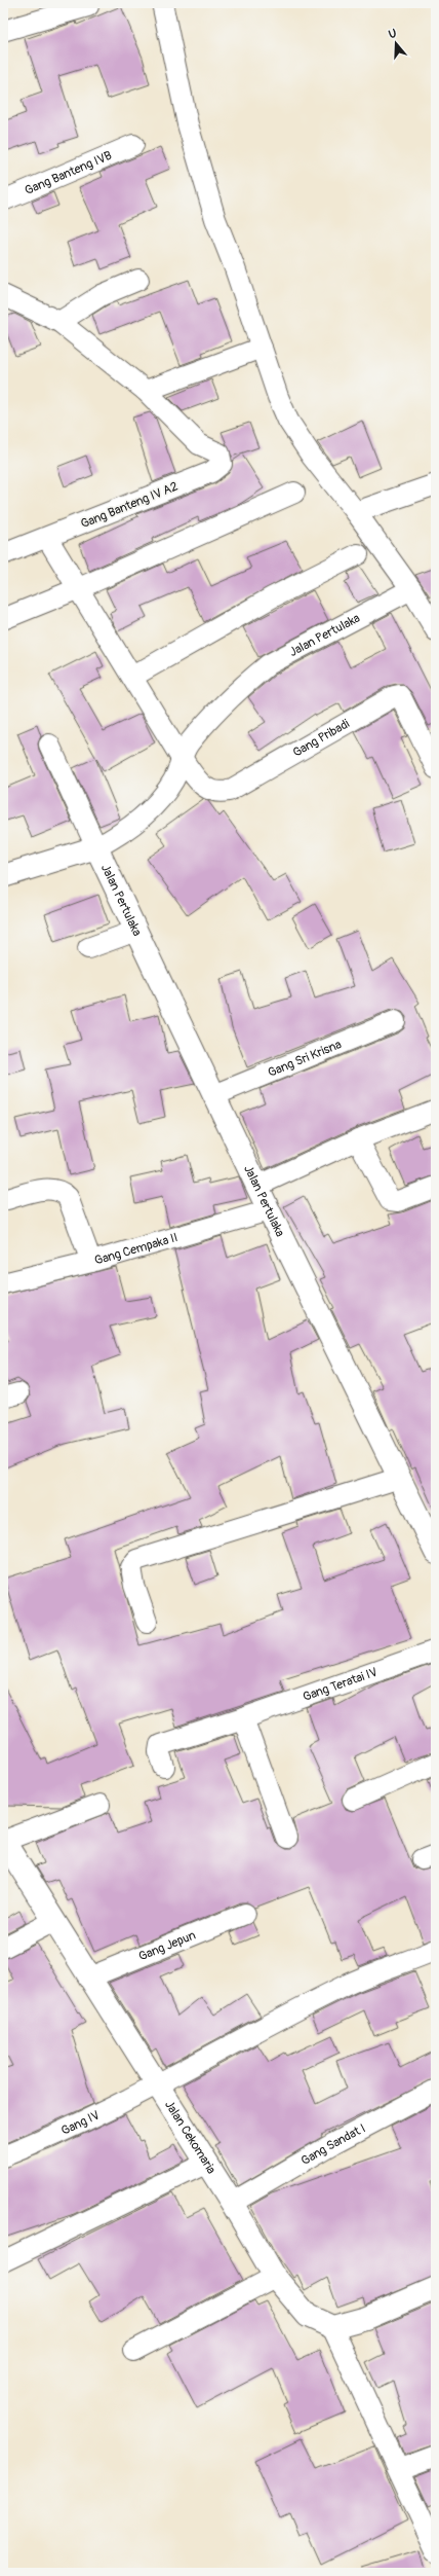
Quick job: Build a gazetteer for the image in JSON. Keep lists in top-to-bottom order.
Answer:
{
  "streets": {
    "street": [
      "Gang Banteng IVB",
      "Gang Banteng IV A2",
      "Jalan Pertulaka",
      "Gang Pribadi",
      "Gang Sri Krisna",
      "Gang Cempaka II",
      "Gang Teratai IV",
      "Gang Jepun",
      "Gang IV",
      "Jalan Cekomaria",
      "Gang Sandat I"
    ]
  },
  "crossings": [
    ["Jalan Pertulaka", "Gang Pribadi"],
    ["Jalan Pertulaka", "Gang Sri Krisna"],
    ["Jalan Pertulaka", "Gang Cempaka II"],
    ["Gang Jepun", "Jalan Cekomaria"],
    ["Gang IV", "Jalan Cekomaria"],
    ["Jalan Cekomaria", "Gang Sandat I"]
  ],
  "north": "top"
}
